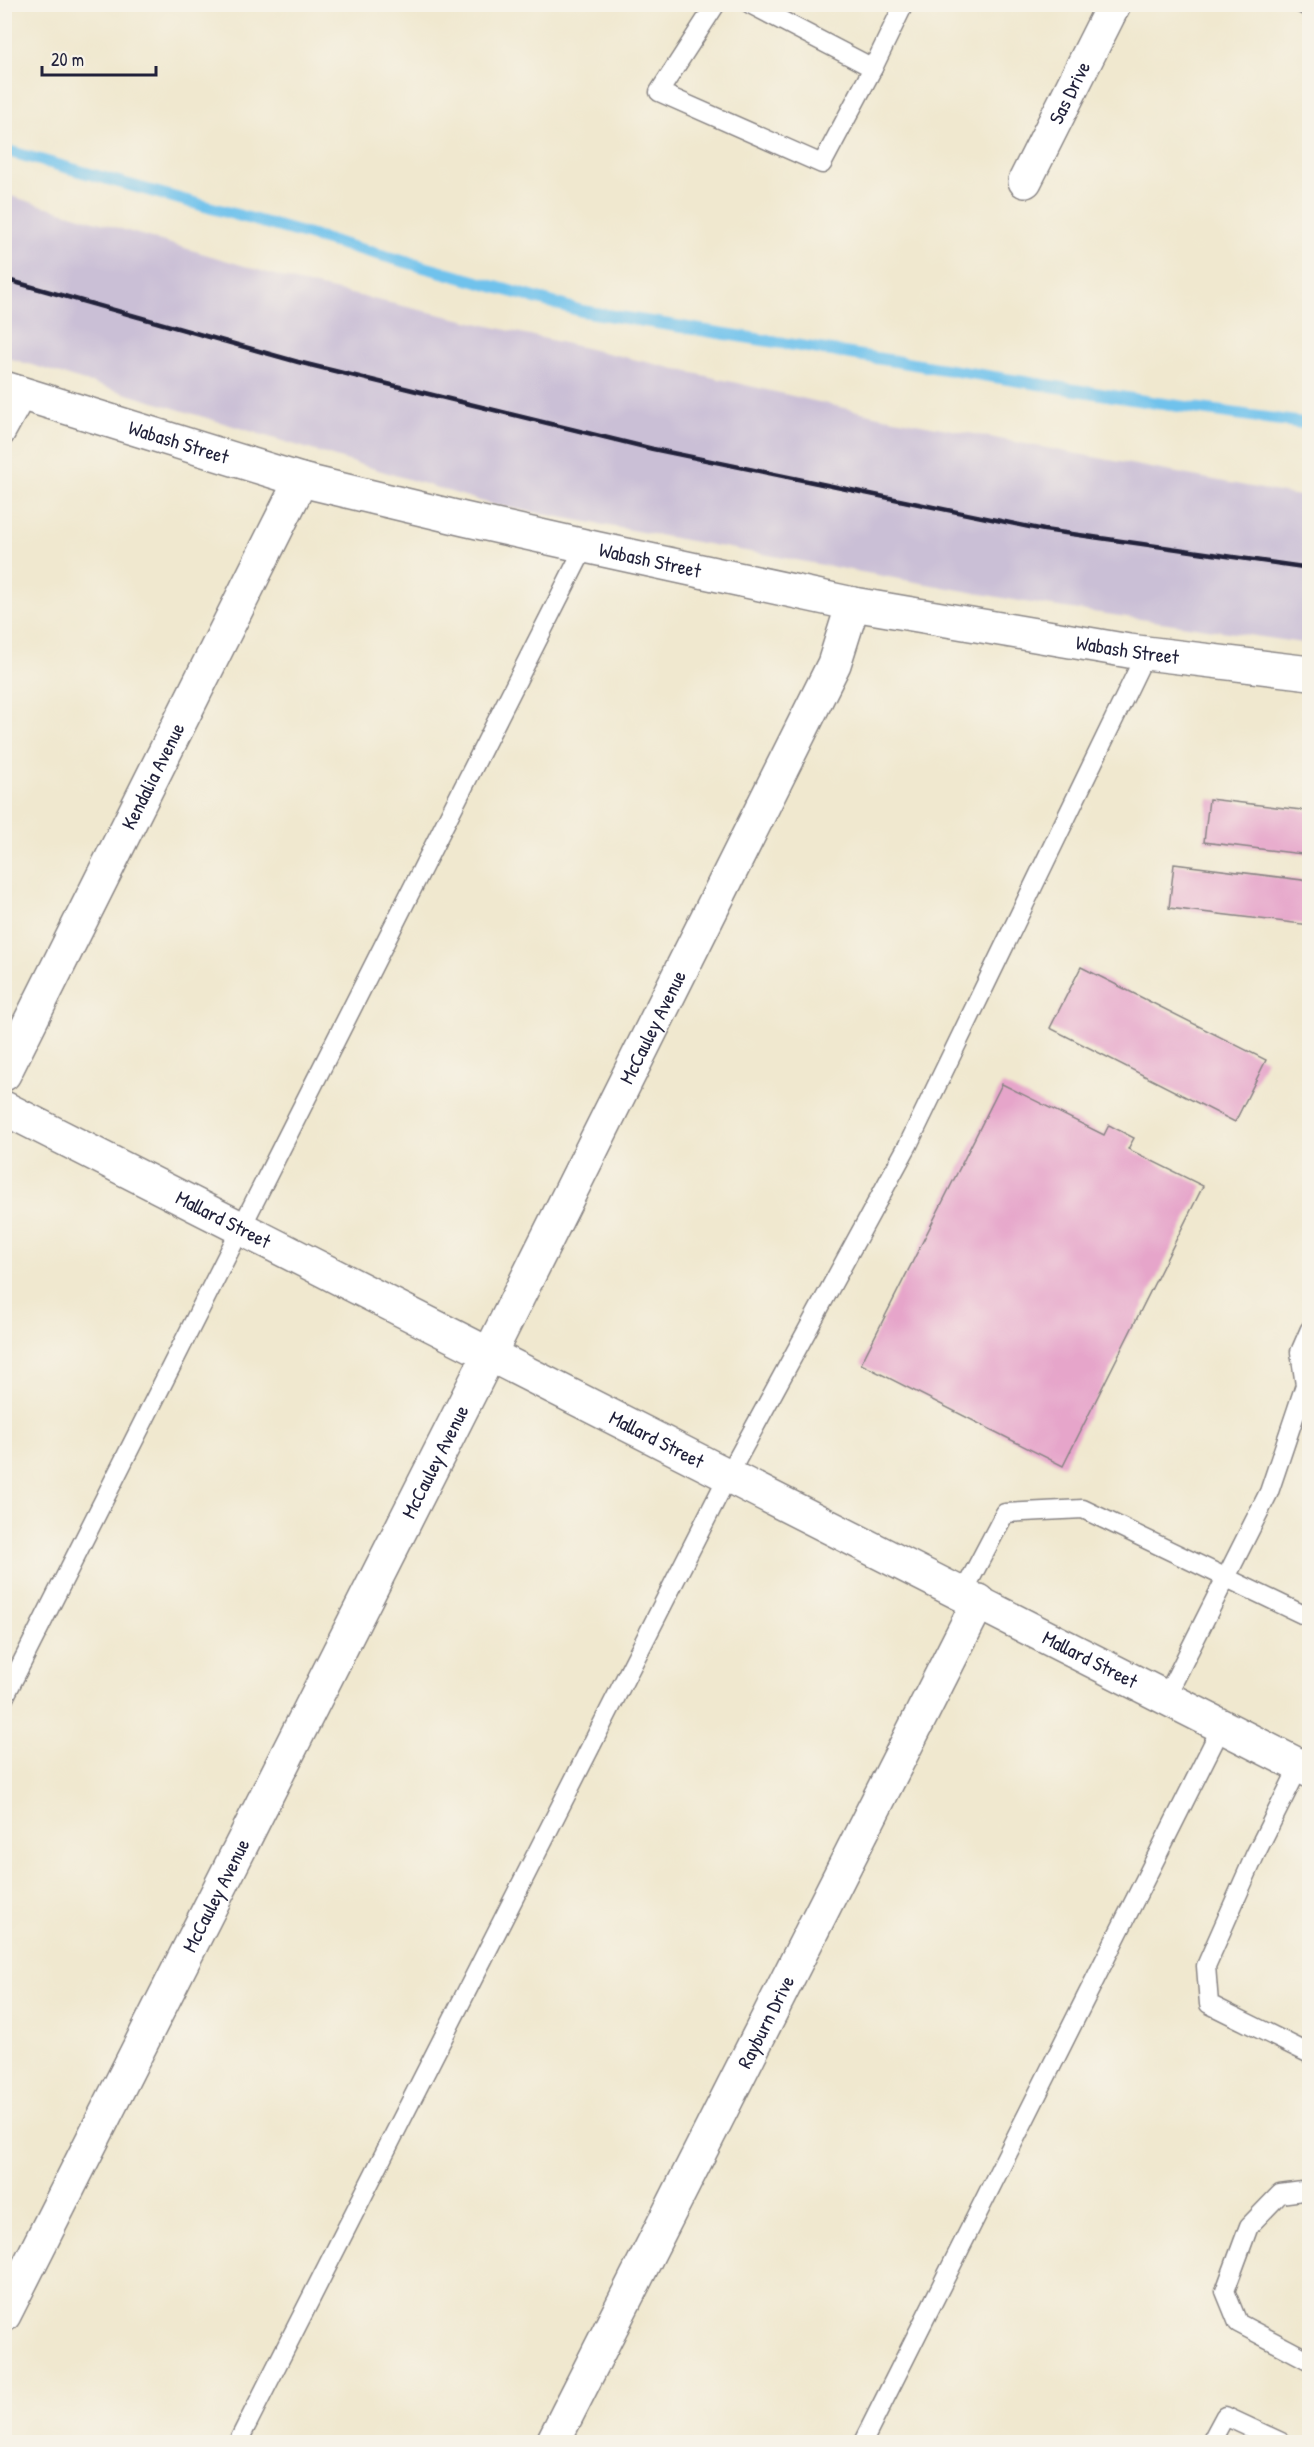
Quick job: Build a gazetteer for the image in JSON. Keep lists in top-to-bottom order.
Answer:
{
  "streets": {
    "street": [
      "Sas Drive",
      "Wabash Street",
      "Kendalia Avenue",
      "McCauley Avenue",
      "Mallard Street",
      "Rayburn Drive"
    ]
  },
  "crossings": [
    ["Wabash Street", "Kendalia Avenue"],
    ["Wabash Street", "McCauley Avenue"],
    ["McCauley Avenue", "Mallard Street"],
    ["Mallard Street", "Rayburn Drive"]
  ],
  "scale_bar": "20 m"
}
